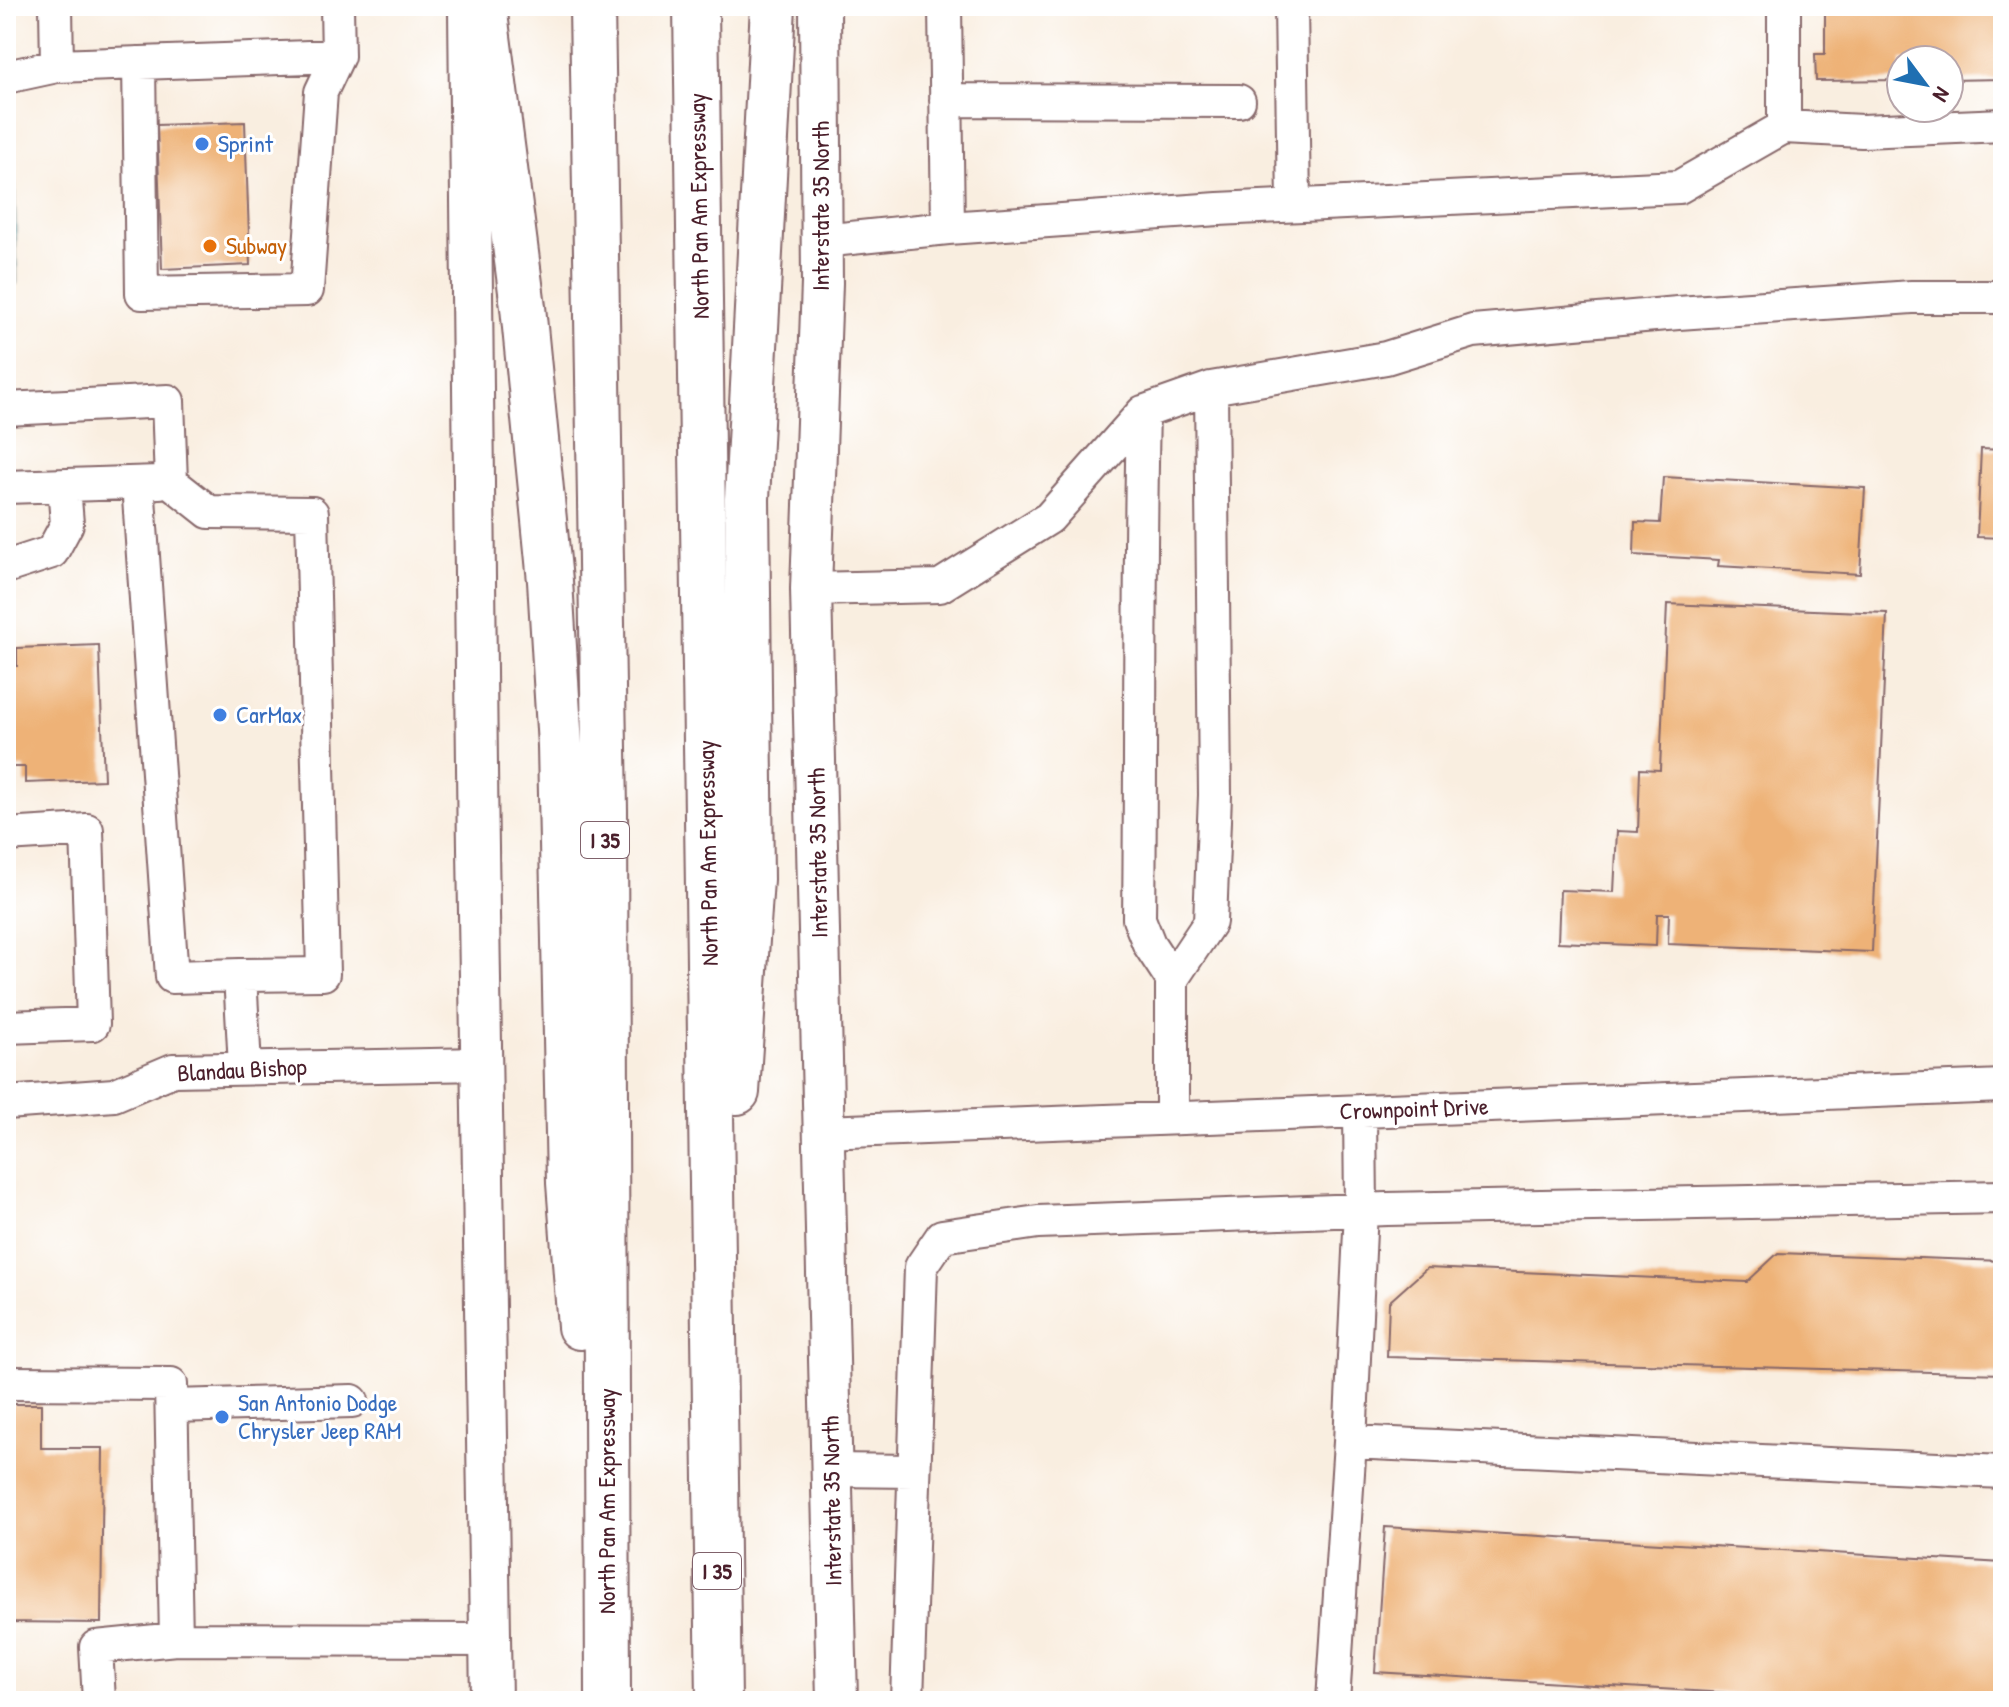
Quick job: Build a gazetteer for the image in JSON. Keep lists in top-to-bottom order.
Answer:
{
  "streets": {
    "highway": ["North Pan Am Expressway", "I 35"],
    "main road": ["Interstate 35 North"],
    "street": ["Blandau Bishop", "Crownpoint Drive"]
  },
  "crossings": [
    ["Interstate 35 North", "Crownpoint Drive"]
  ],
  "places": [
    "Sprint",
    "Subway",
    "CarMax",
    "San Antonio Dodge Chrysler Jeep RAM"
  ],
  "north": "bottom right"
}
